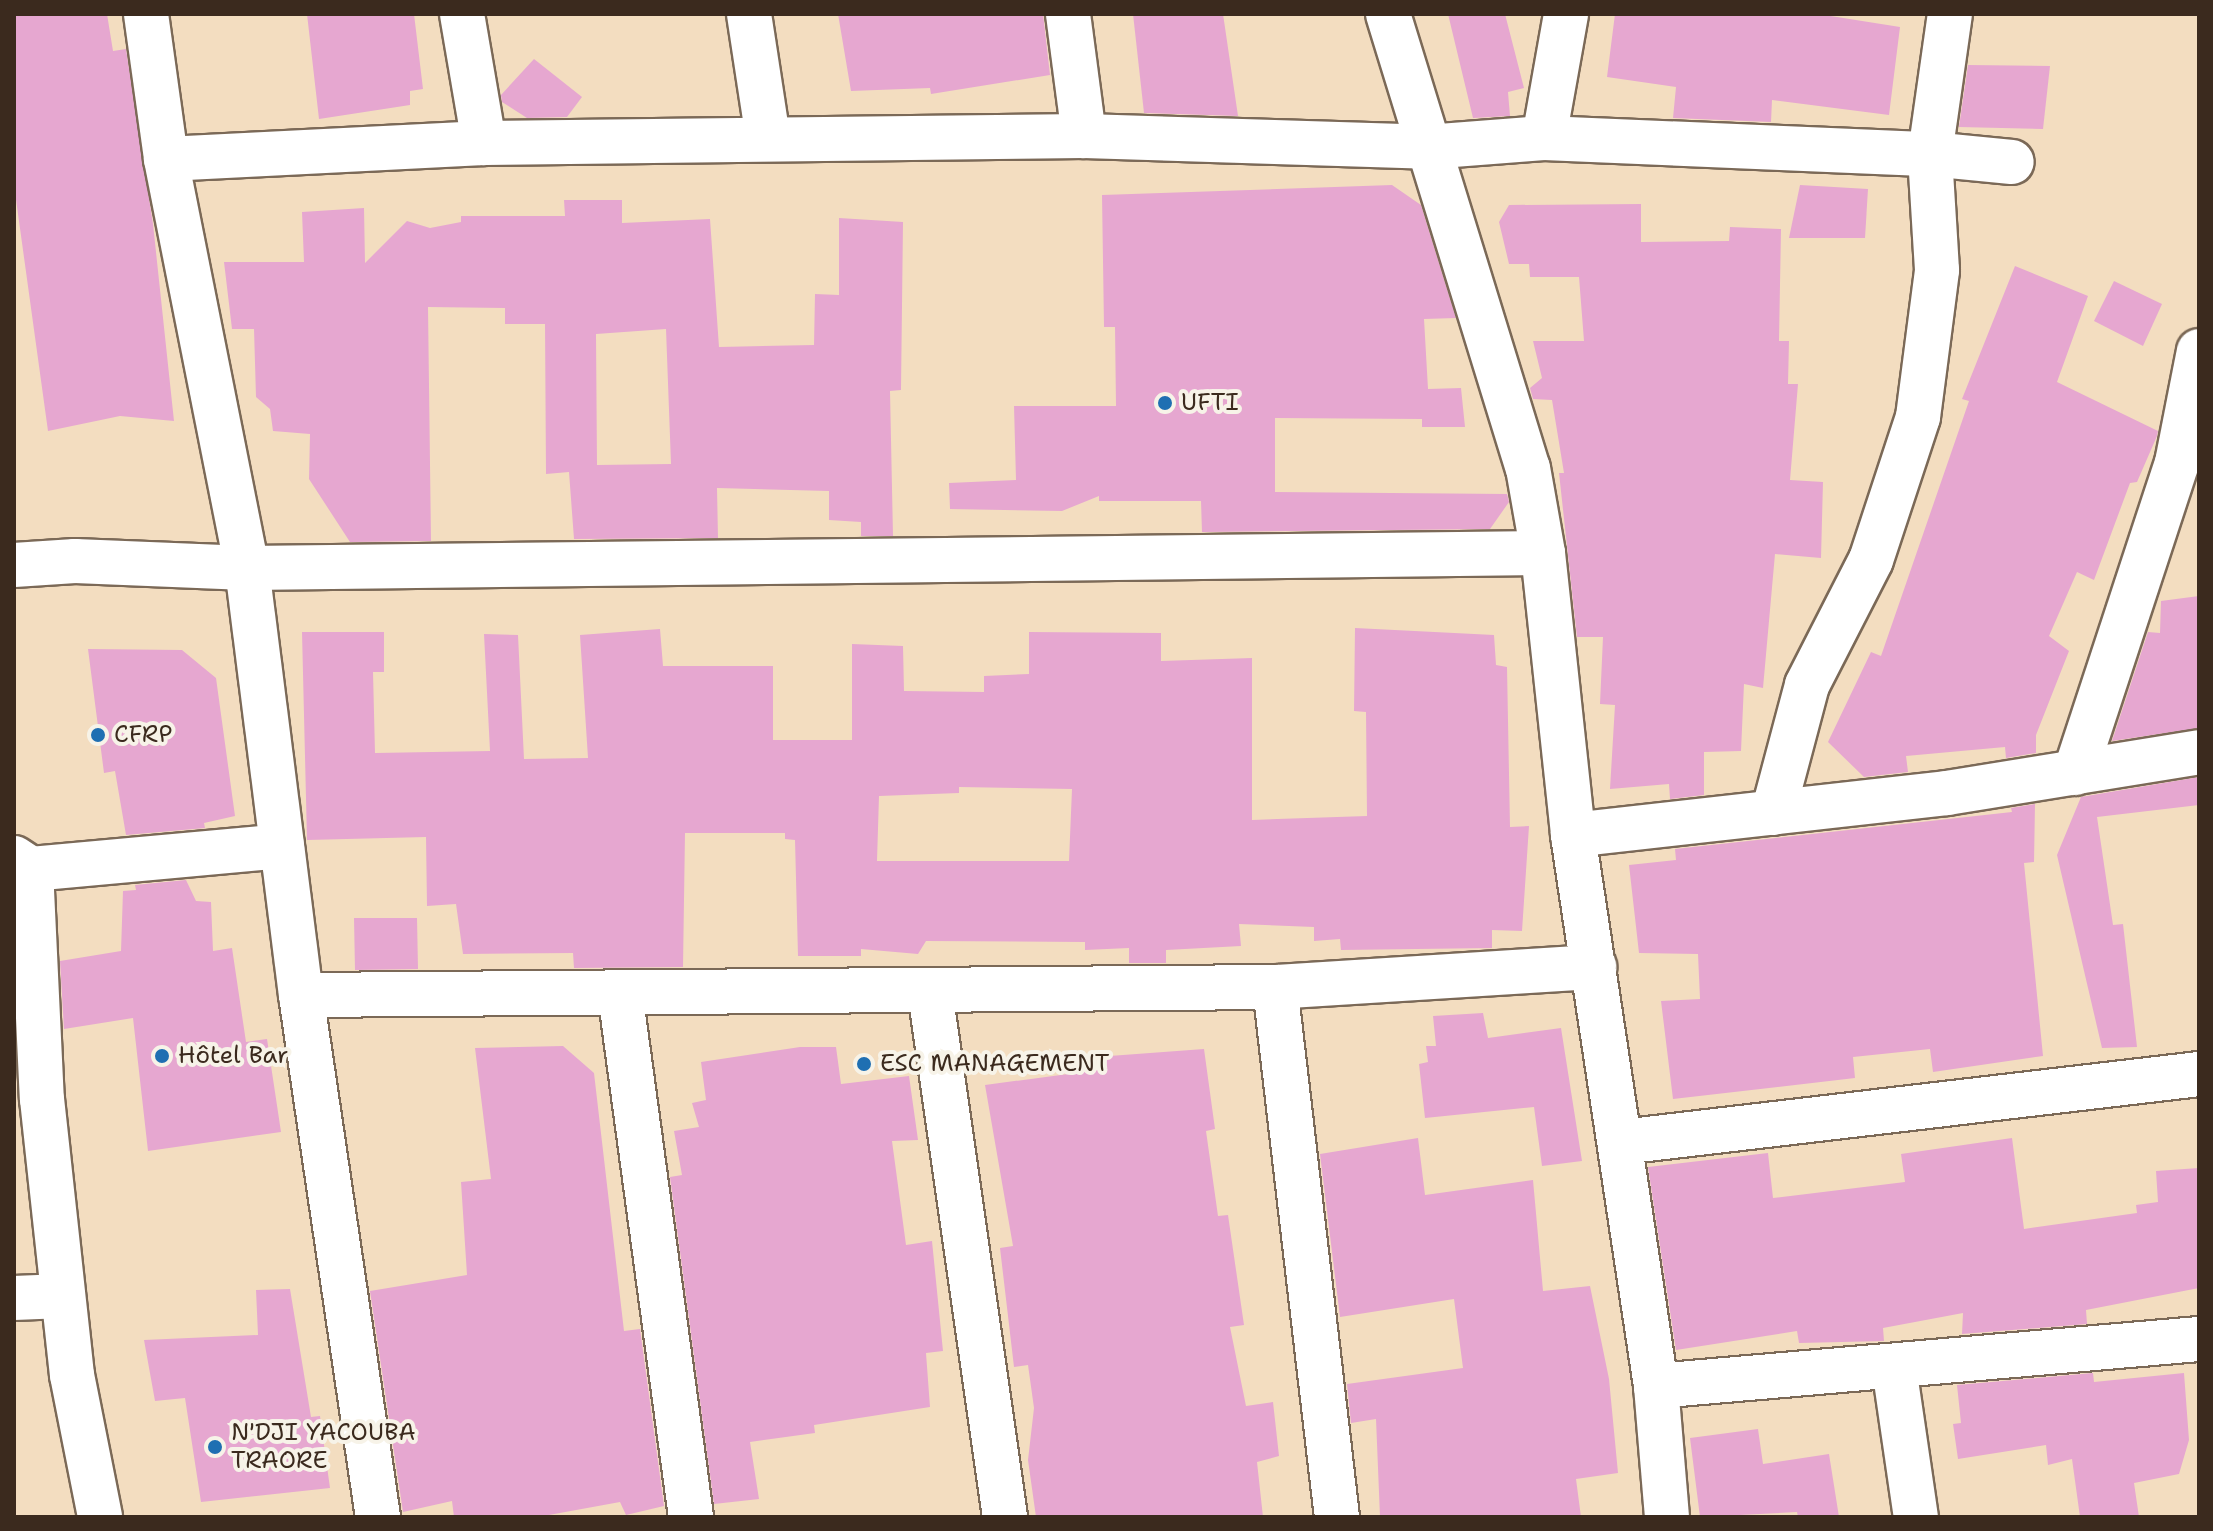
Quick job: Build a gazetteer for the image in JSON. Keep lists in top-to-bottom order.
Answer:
{
  "places": [
    "UFTI",
    "CFRP",
    "Hôtel Bar",
    "ESC MANAGEMENT",
    "N'DJI YACOUBA TRAORE"
  ]
}
